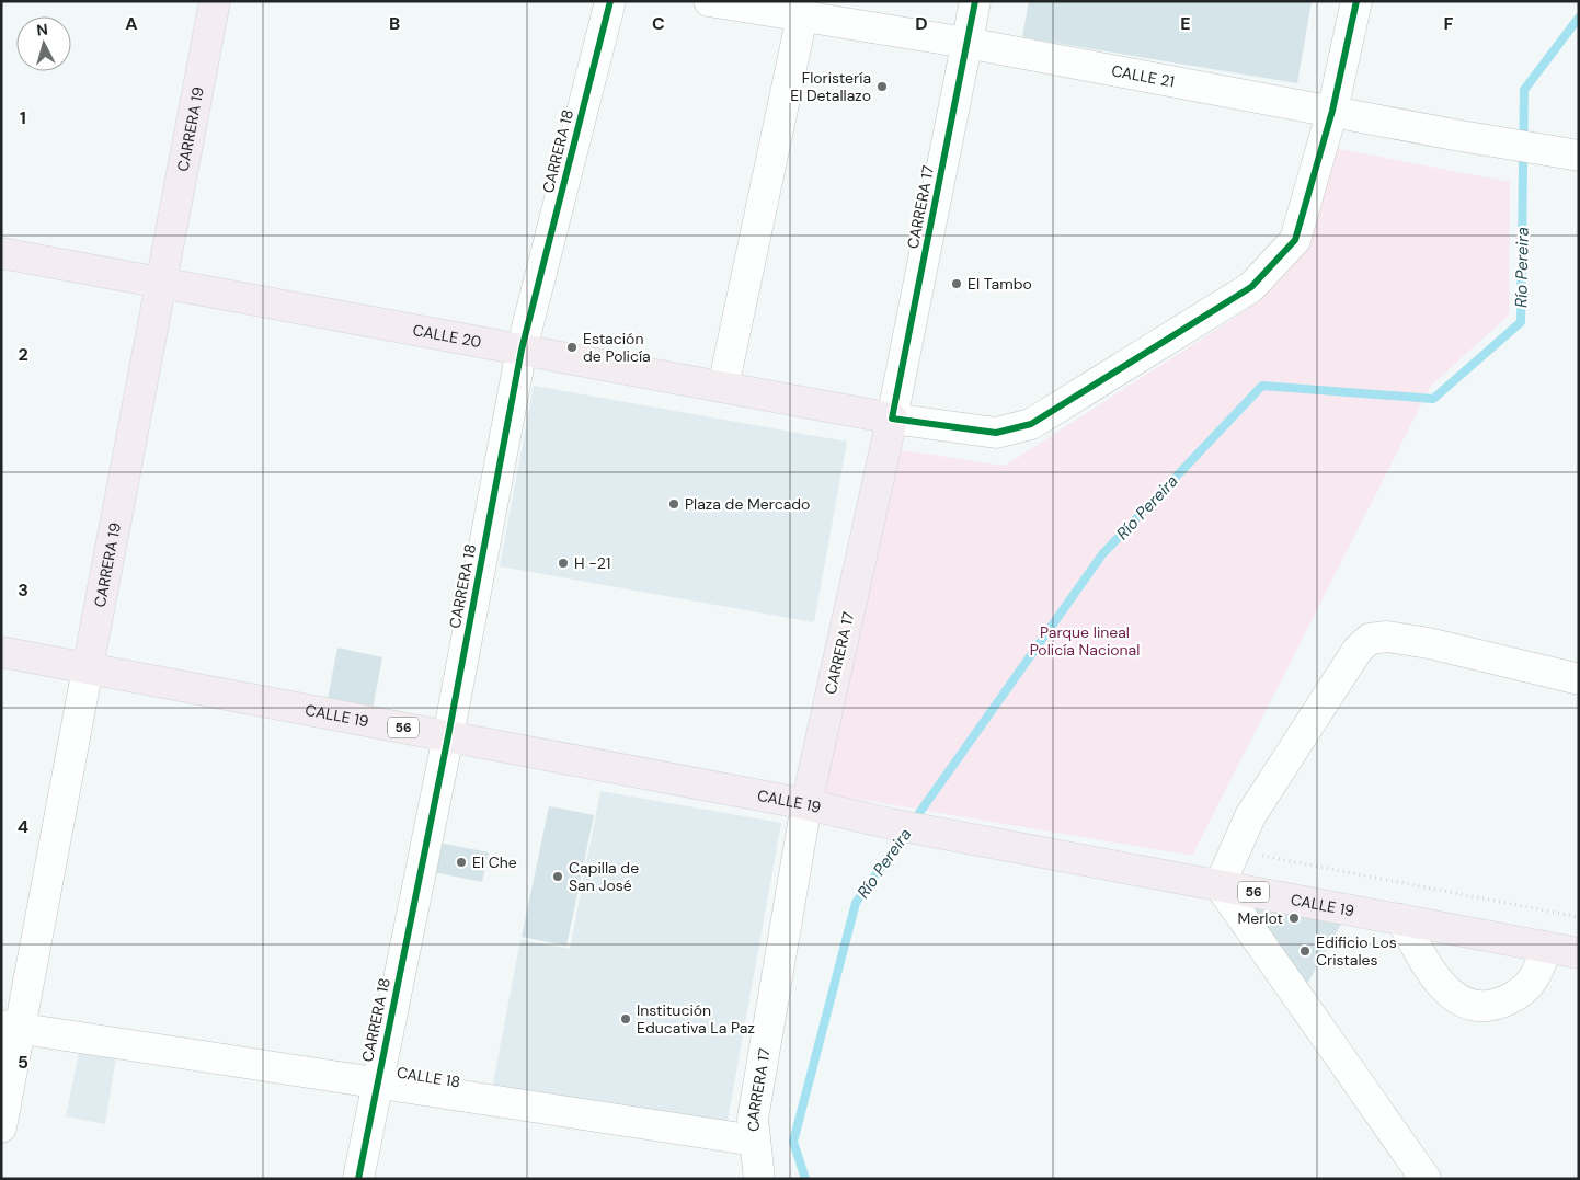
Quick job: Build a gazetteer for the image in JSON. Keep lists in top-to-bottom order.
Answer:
{
  "streets": {
    "main road": [
      "CARRERA 19",
      "CARRERA 17",
      "CALLE 20",
      "CALLE 19",
      "56"
    ],
    "street": ["CALLE 21", "CARRERA 18", "CALLE 18"]
  },
  "crossings": [
    ["CALLE 21", "CARRERA 17"],
    ["CARRERA 19", "CALLE 20"],
    ["CARRERA 19", "CALLE 19"],
    ["CARRERA 19", "CALLE 18"],
    ["CARRERA 18", "CALLE 20"],
    ["CARRERA 18", "CALLE 19"],
    ["CARRERA 18", "CALLE 18"],
    ["CARRERA 17", "CALLE 20"],
    ["CARRERA 17", "CALLE 19"],
    ["CARRERA 17", "CALLE 18"]
  ],
  "water": ["Río Pereira"],
  "parks": ["Parque lineal Policía Nacional"],
  "places": [
    "Floristería El Detallazo",
    "El Tambo",
    "Estación de Policía",
    "Plaza de Mercado",
    "H -21",
    "El Che",
    "Capilla de San José",
    "Merlot",
    "Edificio Los Cristales",
    "Institución Educativa La Paz"
  ],
  "north": "top",
  "grid": {
    "columns": [
      "A",
      "B",
      "C",
      "D",
      "E",
      "F"
    ],
    "rows": [
      "1",
      "2",
      "3",
      "4",
      "5"
    ]
  }
}
